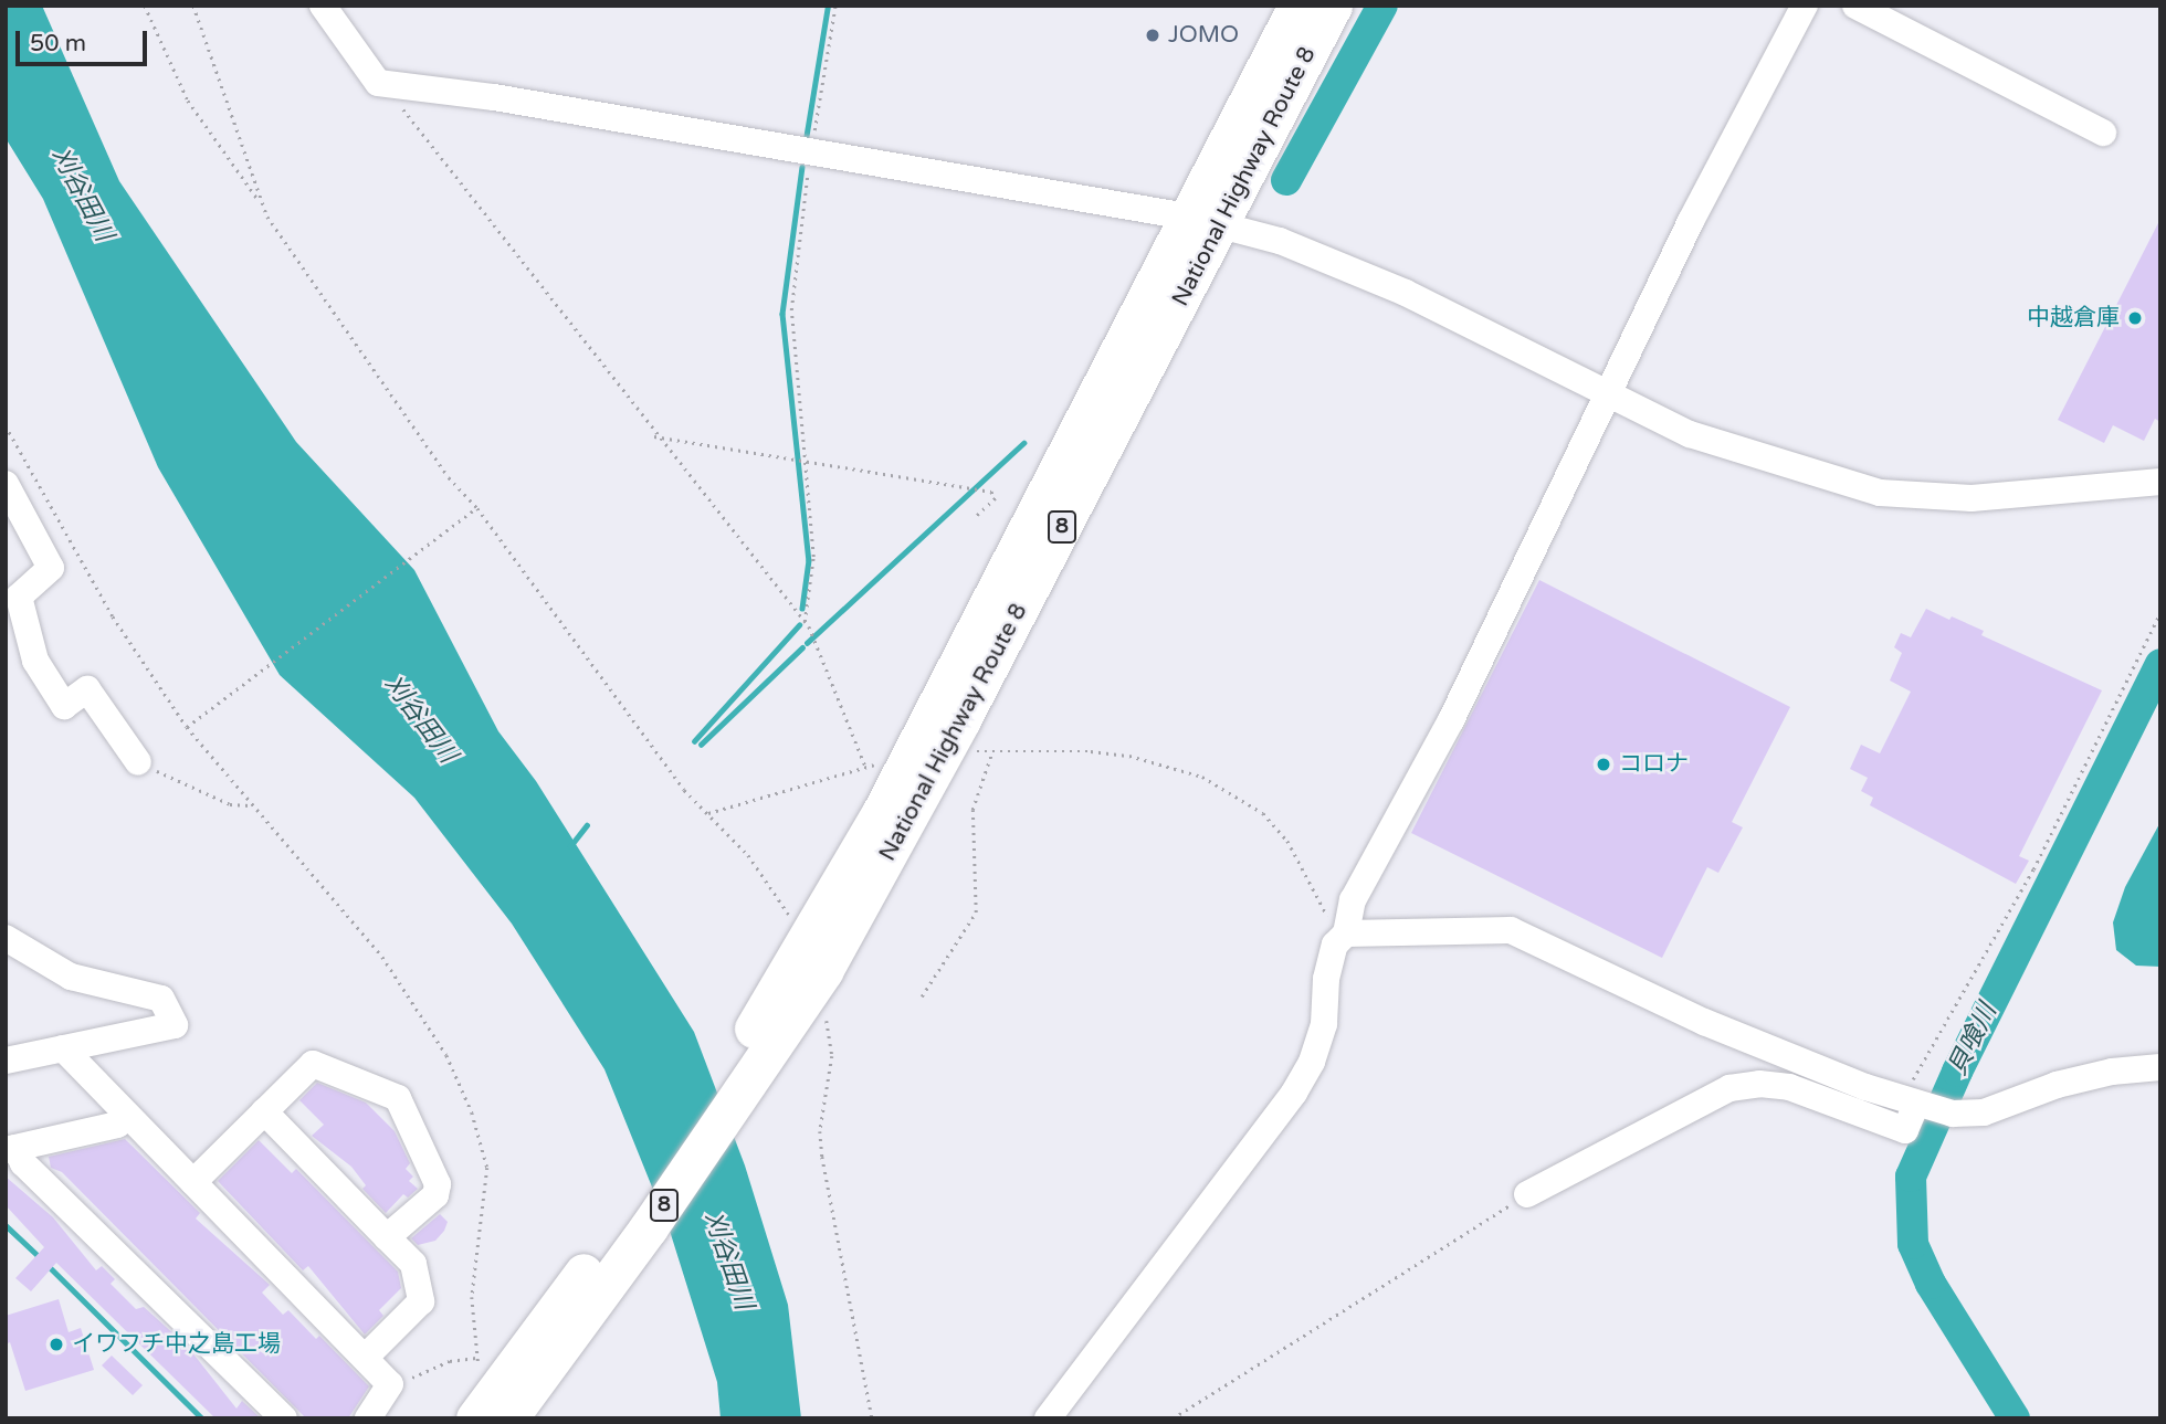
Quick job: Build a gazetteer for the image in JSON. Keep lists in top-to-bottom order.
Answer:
{
  "streets": {
    "highway": ["National Highway Route 8", "8"]
  },
  "water": ["刈谷田川", "貝喰川"],
  "places": [
    "JOMO",
    "中越倉庫",
    "コロナ",
    "イワフチ中之島工場"
  ],
  "scale_bar": "50 m"
}
